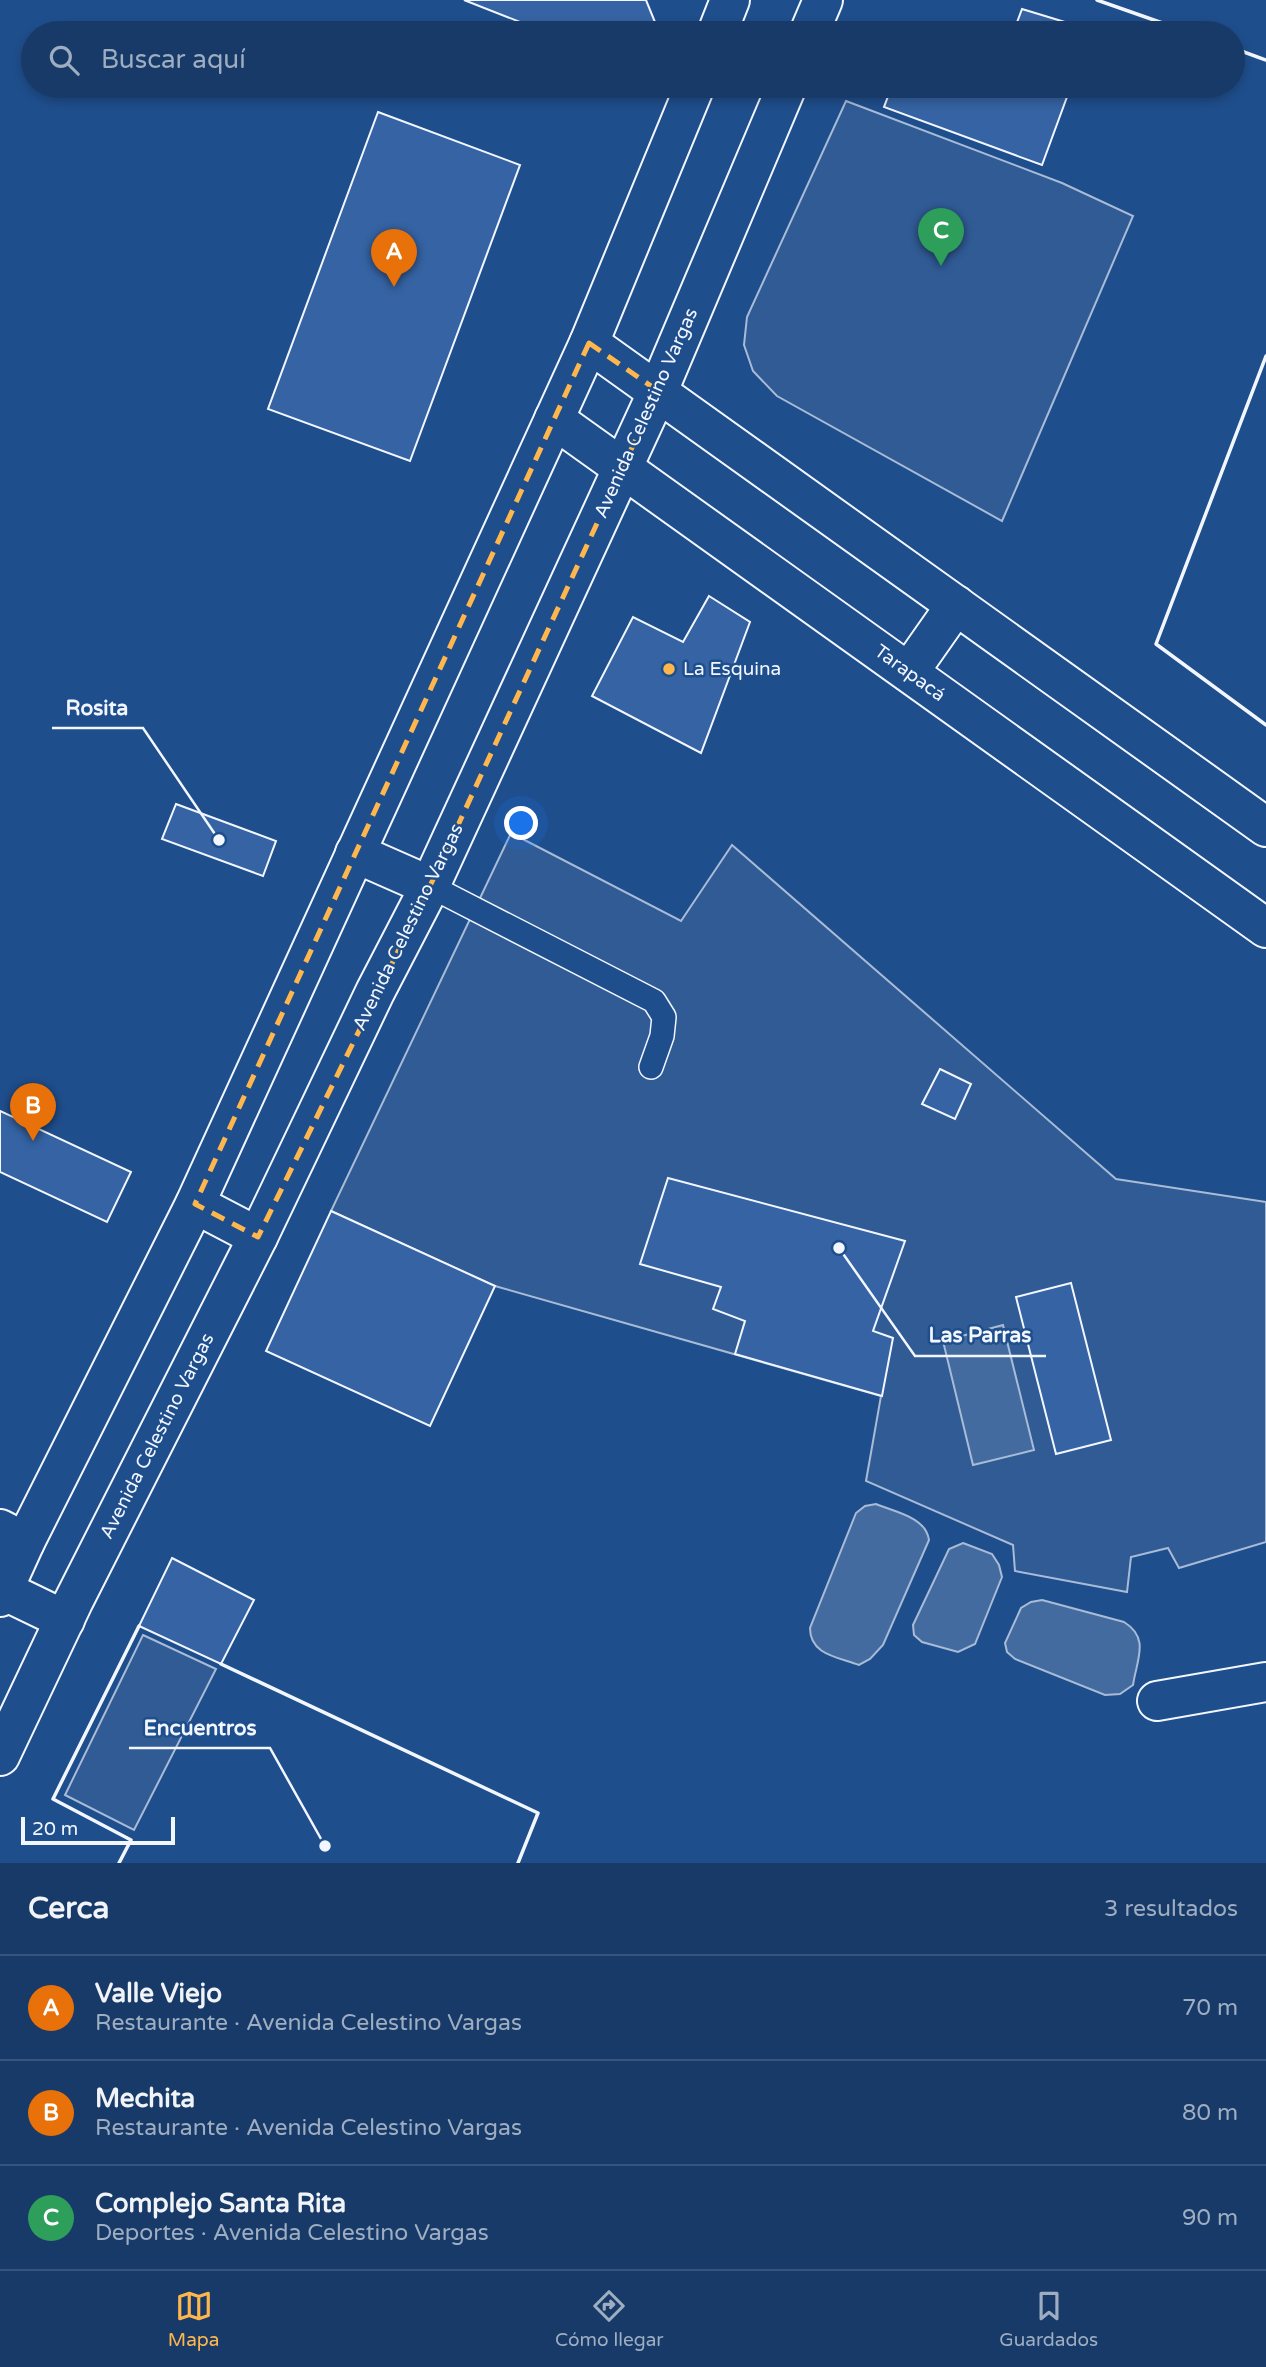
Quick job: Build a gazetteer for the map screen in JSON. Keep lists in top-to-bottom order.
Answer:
{
  "streets": {
    "main road": ["Avenida Celestino Vargas", "Tarapacá"]
  },
  "crossings": [
    ["Avenida Celestino Vargas", "Tarapacá"]
  ],
  "places": [
    "La Esquina",
    "Rosita",
    "Las Parras",
    "Encuentros"
  ],
  "scale_bar": "20 m",
  "page": {
    "search": "Buscar aquí",
    "pins": ["C", "A", "B"],
    "scale": "20 m",
    "heading": ["Cerca", "3 resultados"],
    "list": [
      {
        "mark": "A",
        "name": "Valle Viejo",
        "note": "Restaurante · Avenida Celestino Vargas",
        "value": "70 m"
      },
      {
        "mark": "B",
        "name": "Mechita",
        "note": "Restaurante · Avenida Celestino Vargas",
        "value": "80 m"
      },
      {
        "mark": "C",
        "name": "Complejo Santa Rita",
        "note": "Deportes · Avenida Celestino Vargas",
        "value": "90 m"
      }
    ],
    "nav": ["Mapa", "Cómo llegar", "Guardados"]
  }
}
